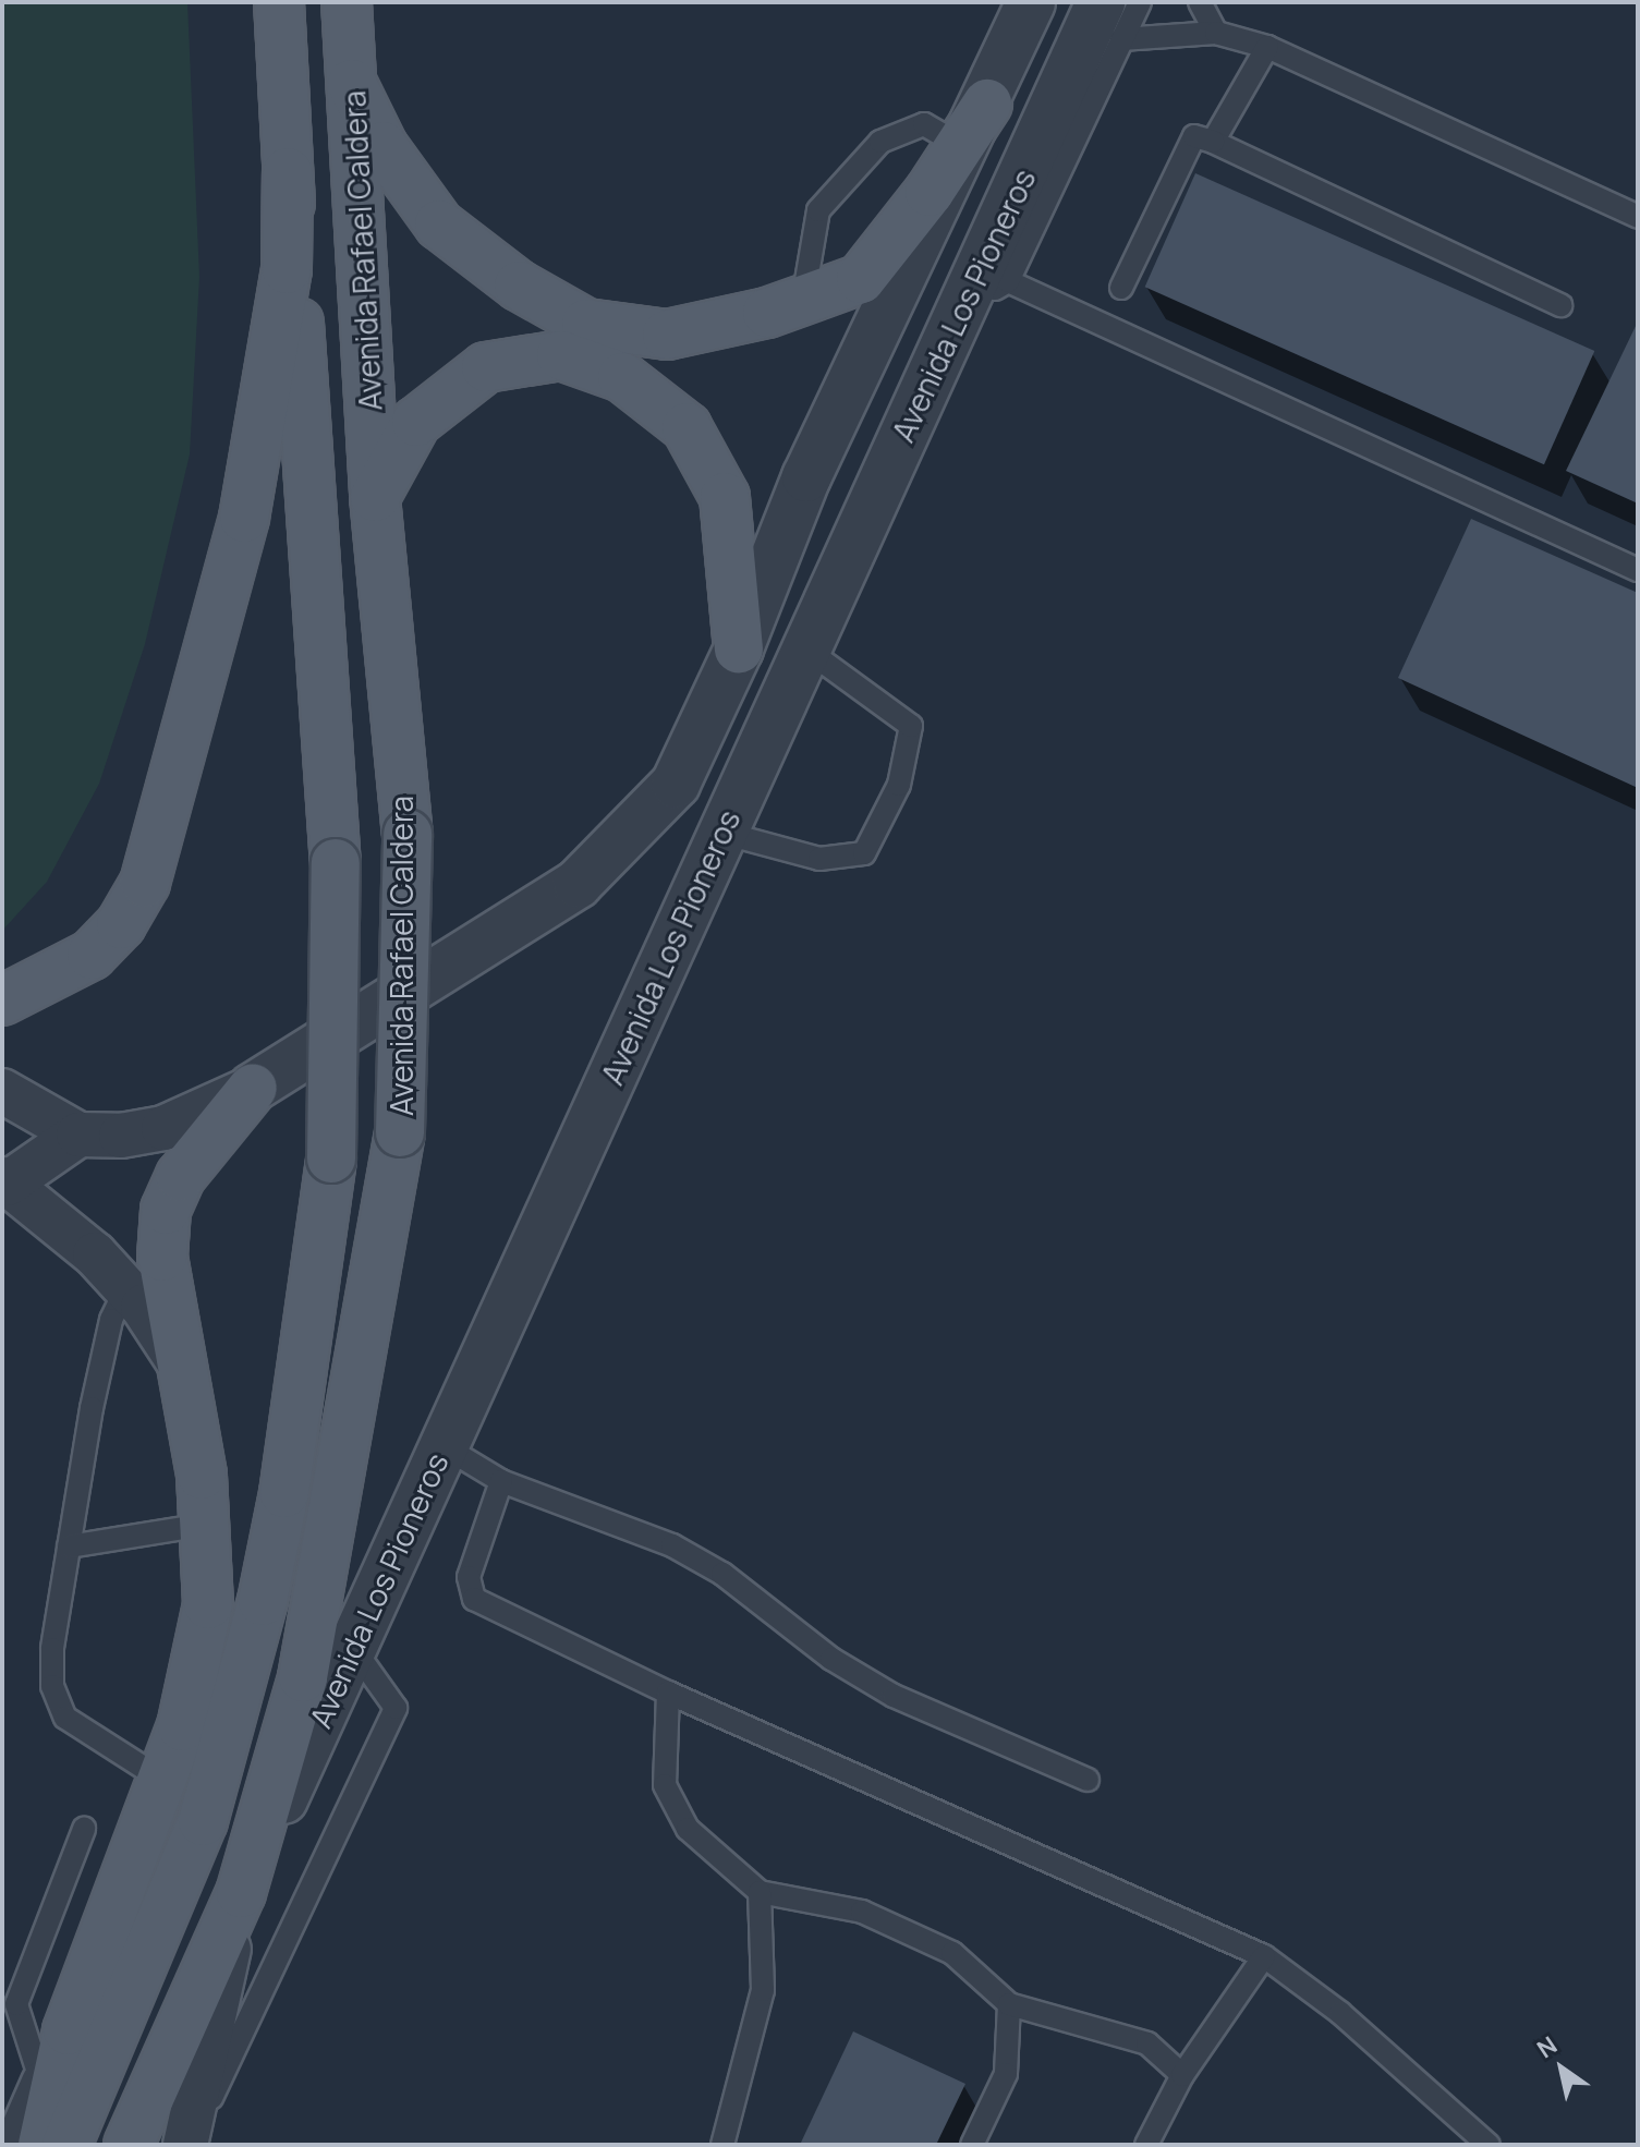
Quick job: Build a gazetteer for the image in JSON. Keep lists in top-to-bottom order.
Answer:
{
  "streets": {
    "main road": ["Avenida Rafael Caldera", "Avenida Los Pioneros"]
  },
  "crossings": [
    ["Avenida Rafael Caldera", "Avenida Los Pioneros"]
  ],
  "north": "top left"
}
